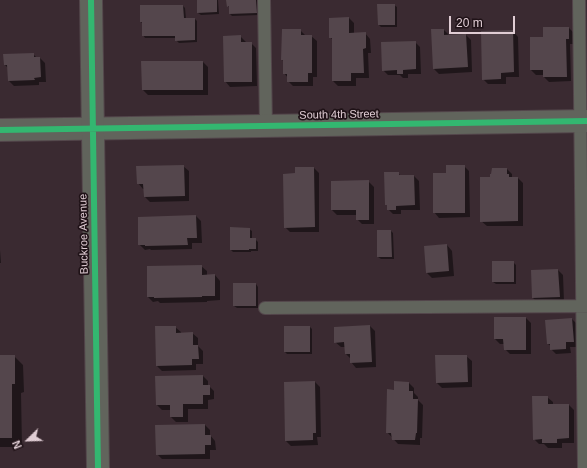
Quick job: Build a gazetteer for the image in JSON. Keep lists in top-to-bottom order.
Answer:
{
  "streets": {
    "street": ["South 4th Street", "Buckroe Avenue"]
  },
  "crossings": [
    ["South 4th Street", "Buckroe Avenue"]
  ],
  "scale_bar": "20 m",
  "north": "bottom left"
}
